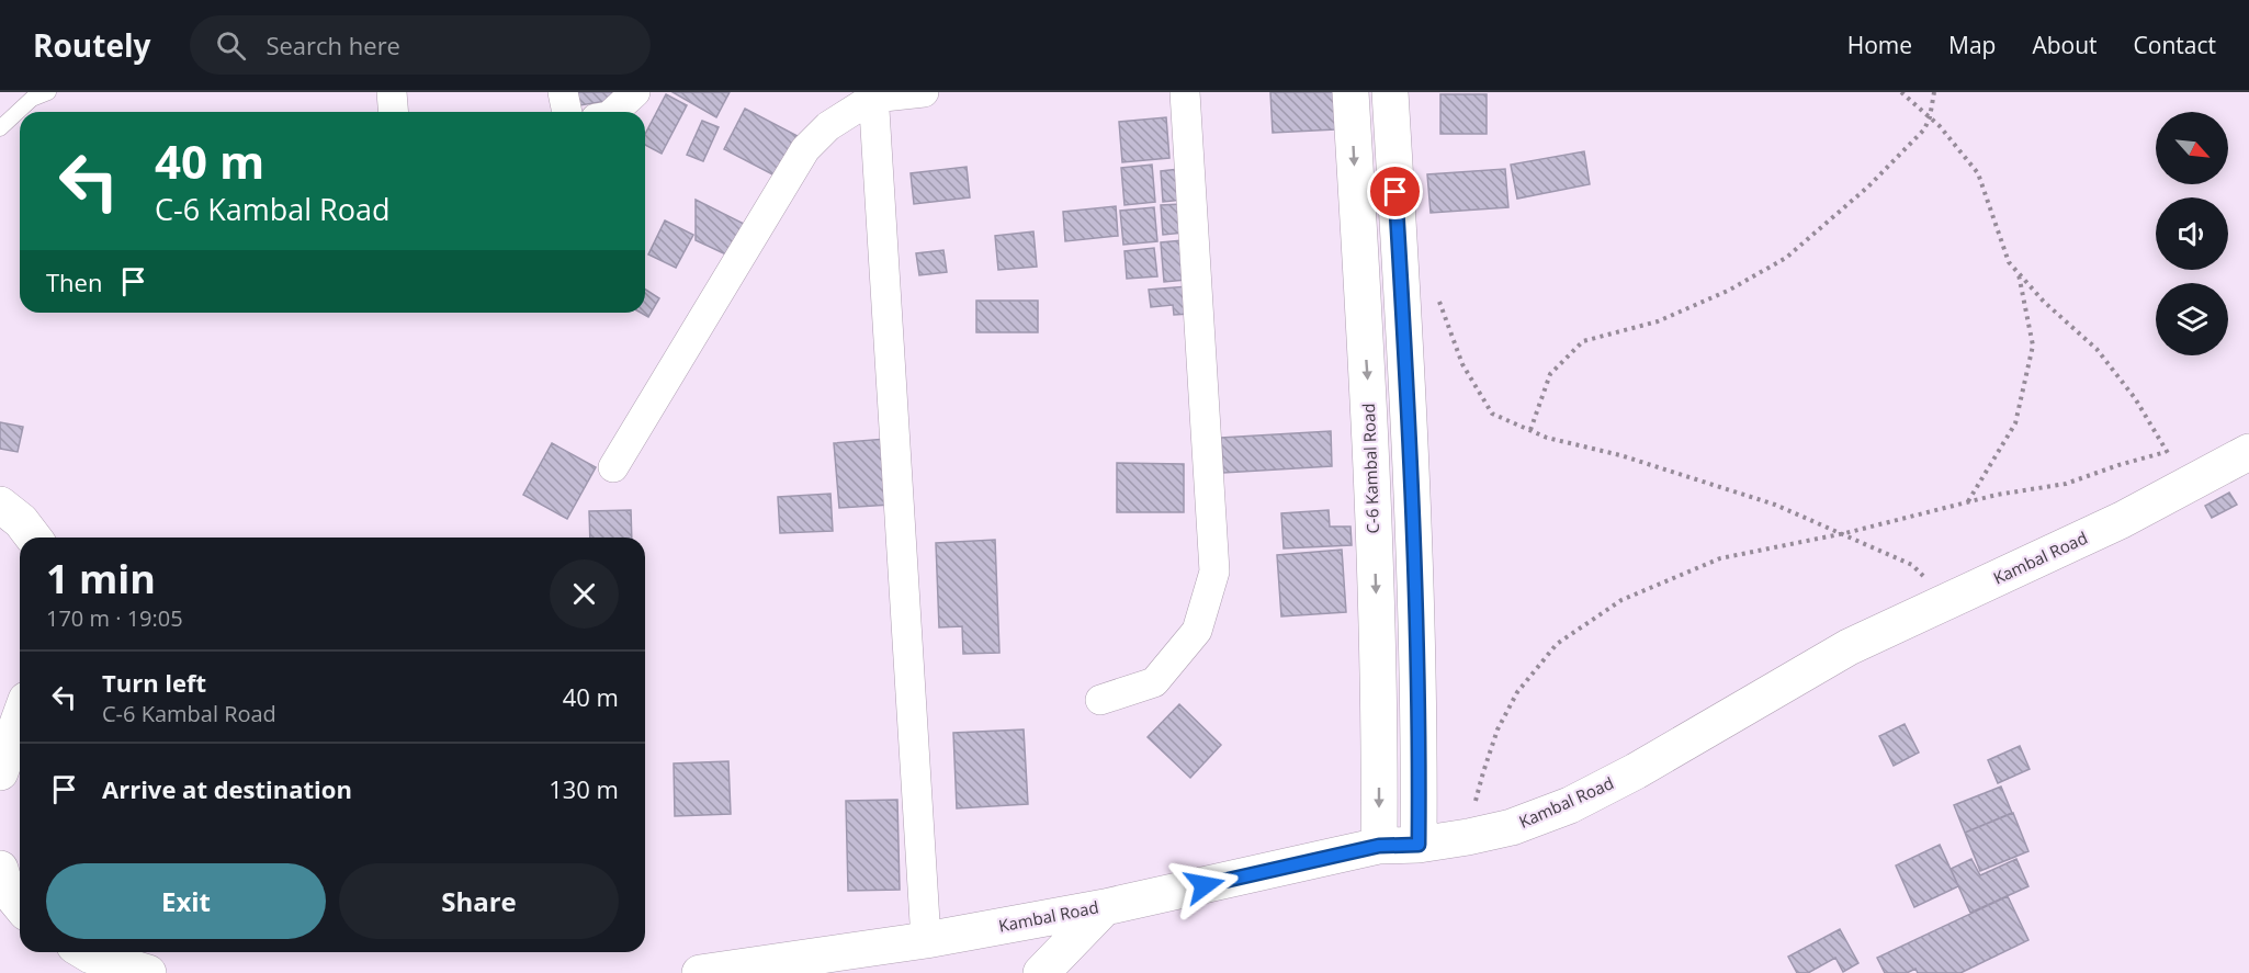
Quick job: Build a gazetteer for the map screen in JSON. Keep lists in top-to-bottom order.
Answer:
{
  "streets": {
    "main road": ["C-6 Kambal Road", "Kambal Road"]
  },
  "crossings": [
    ["C-6 Kambal Road", "Kambal Road"]
  ],
  "north": "bottom right",
  "page": {
    "header": "Routely",
    "search": "Search here",
    "nav": [
      "Home",
      "Map",
      "About",
      "Contact"
    ],
    "turn": ["40 m", "C-6 Kambal Road"],
    "then": "Then",
    "heading": ["1 min", "170 m · 19:05"],
    "list": [
      {
        "name": "Turn left",
        "note": "C-6 Kambal Road",
        "value": "40 m"
      },
      {
        "name": "Arrive at destination",
        "value": "130 m"
      }
    ],
    "buttons": ["Exit", "Share"]
  }
}
